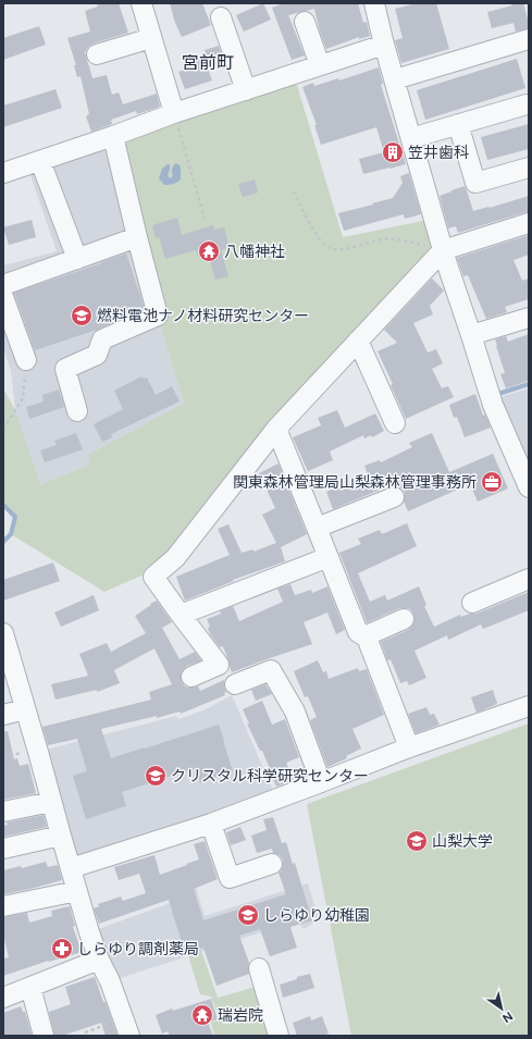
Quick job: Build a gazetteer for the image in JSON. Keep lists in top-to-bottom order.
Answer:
{
  "districts": ["宮前町"],
  "places": {
    "building": ["笠井歯科"],
    "temple": ["八幡神社", "瑞岩院"],
    "school or university": [
      "燃料電池ナノ材料研究センター",
      "クリスタル科学研究センター",
      "山梨大学",
      "しらゆり幼稚園"
    ],
    "office": ["関東森林管理局山梨森林管理事務所"],
    "pharmacy": ["しらゆり調剤薬局"]
  },
  "north": "bottom right"
}
